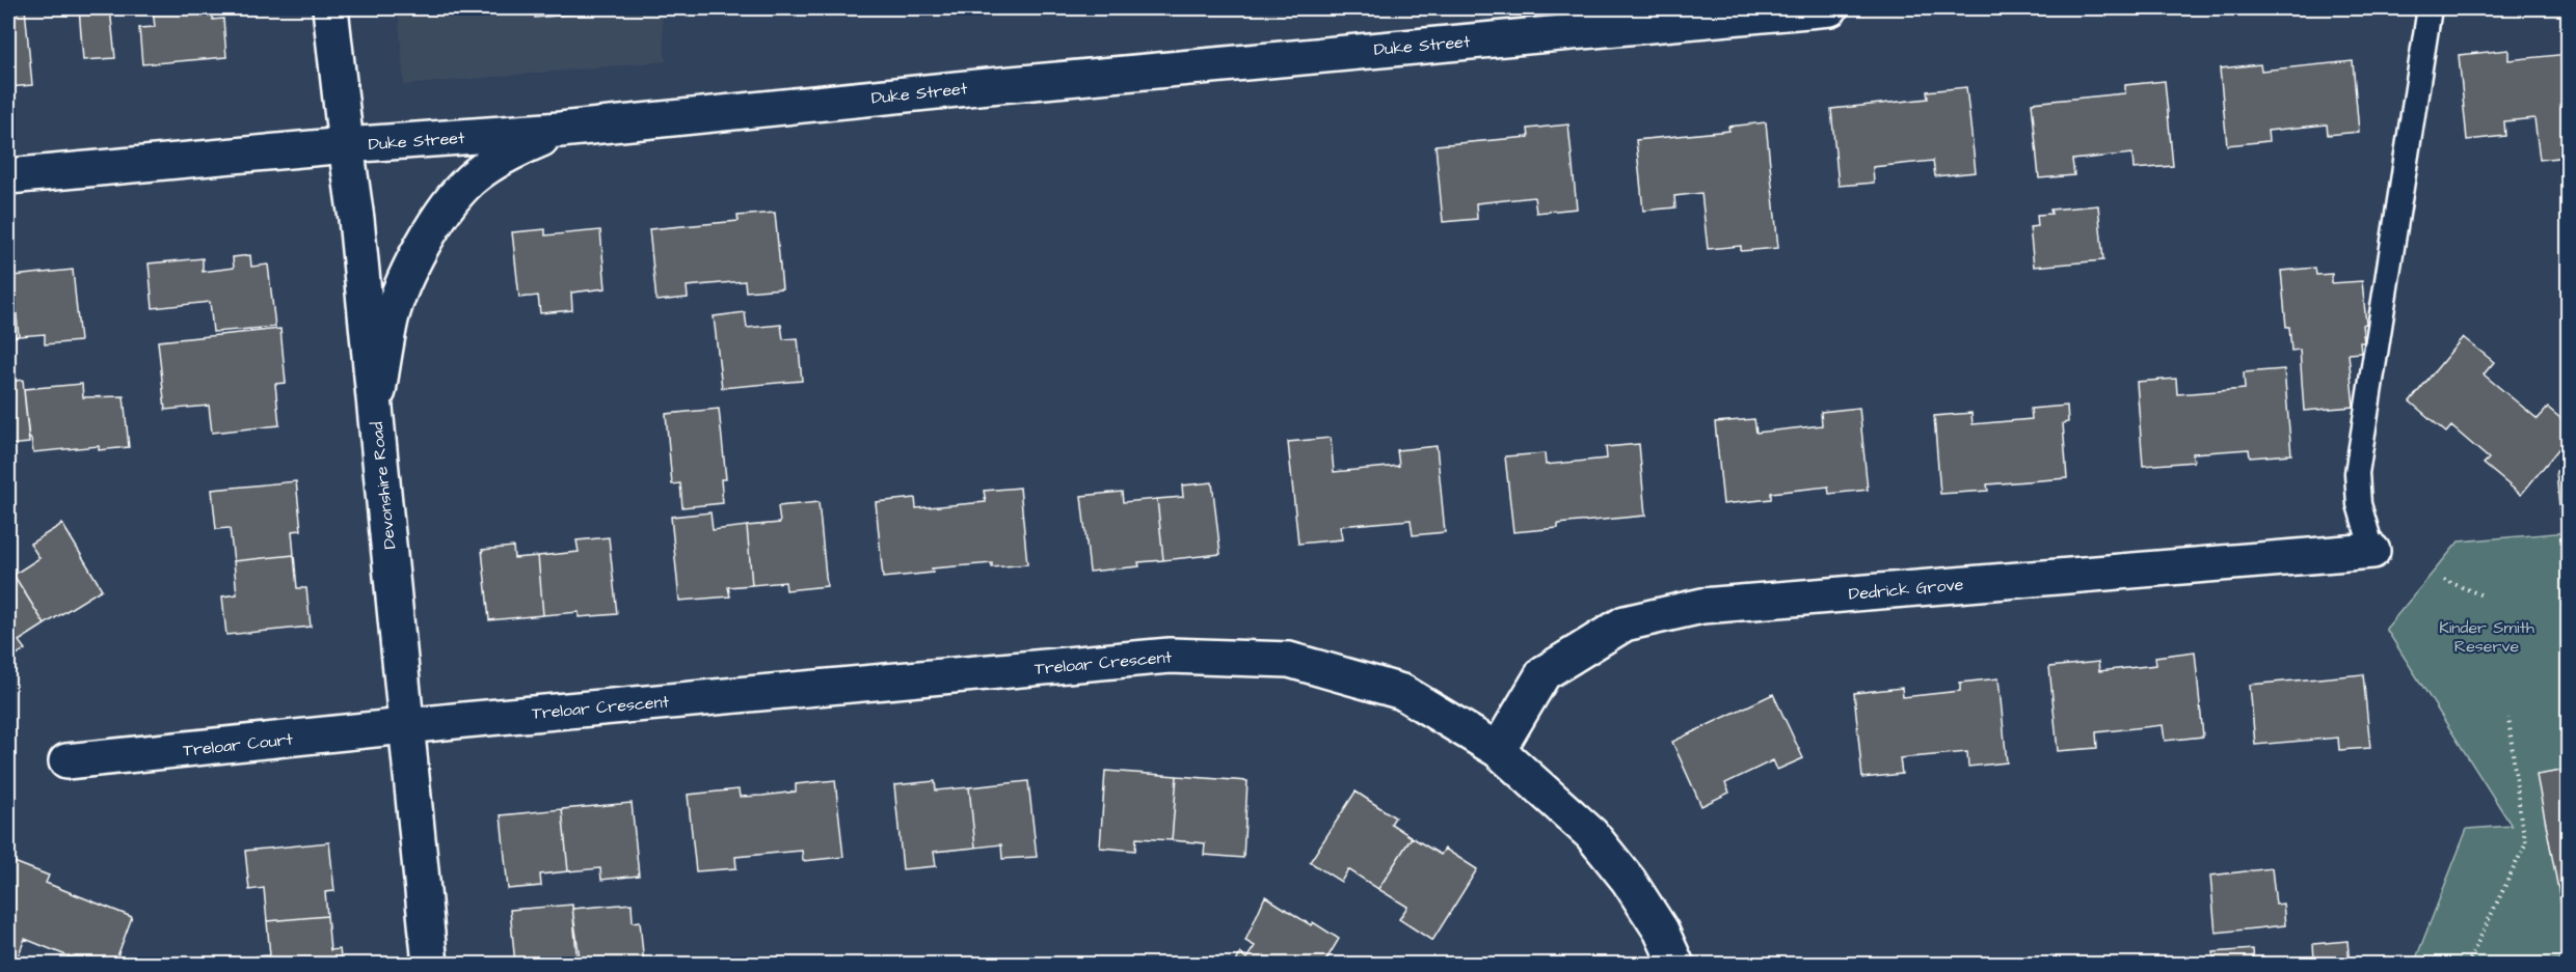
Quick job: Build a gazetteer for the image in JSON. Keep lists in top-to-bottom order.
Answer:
{
  "streets": {
    "street": [
      "Duke Street",
      "Devonshire Road",
      "Dedrick Grove",
      "Treloar Crescent",
      "Treloar Court"
    ]
  },
  "crossings": [
    ["Duke Street", "Devonshire Road"],
    ["Devonshire Road", "Treloar Crescent"],
    ["Devonshire Road", "Treloar Court"],
    ["Dedrick Grove", "Treloar Crescent"],
    ["Treloar Crescent", "Treloar Court"]
  ],
  "parks": ["Kinder Smith Reserve"]
}
